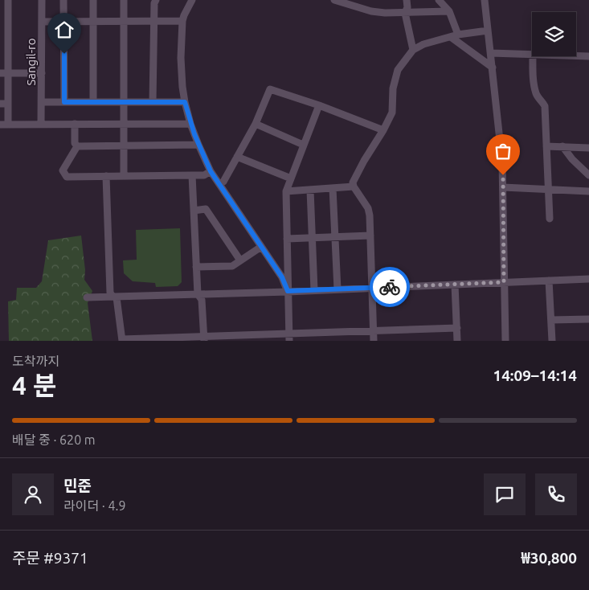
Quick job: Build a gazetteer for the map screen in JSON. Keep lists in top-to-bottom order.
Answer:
{
  "streets": {
    "street": ["Sangil-ro"]
  },
  "page": {
    "heading": ["4 분", "도착까지", "14:09–14:14"],
    "panel": [
      "민준",
      "라이더 · 4.9",
      "주문 #9371",
      "₩30,800"
    ],
    "bar": "배달 중 · 620 m"
  }
}
